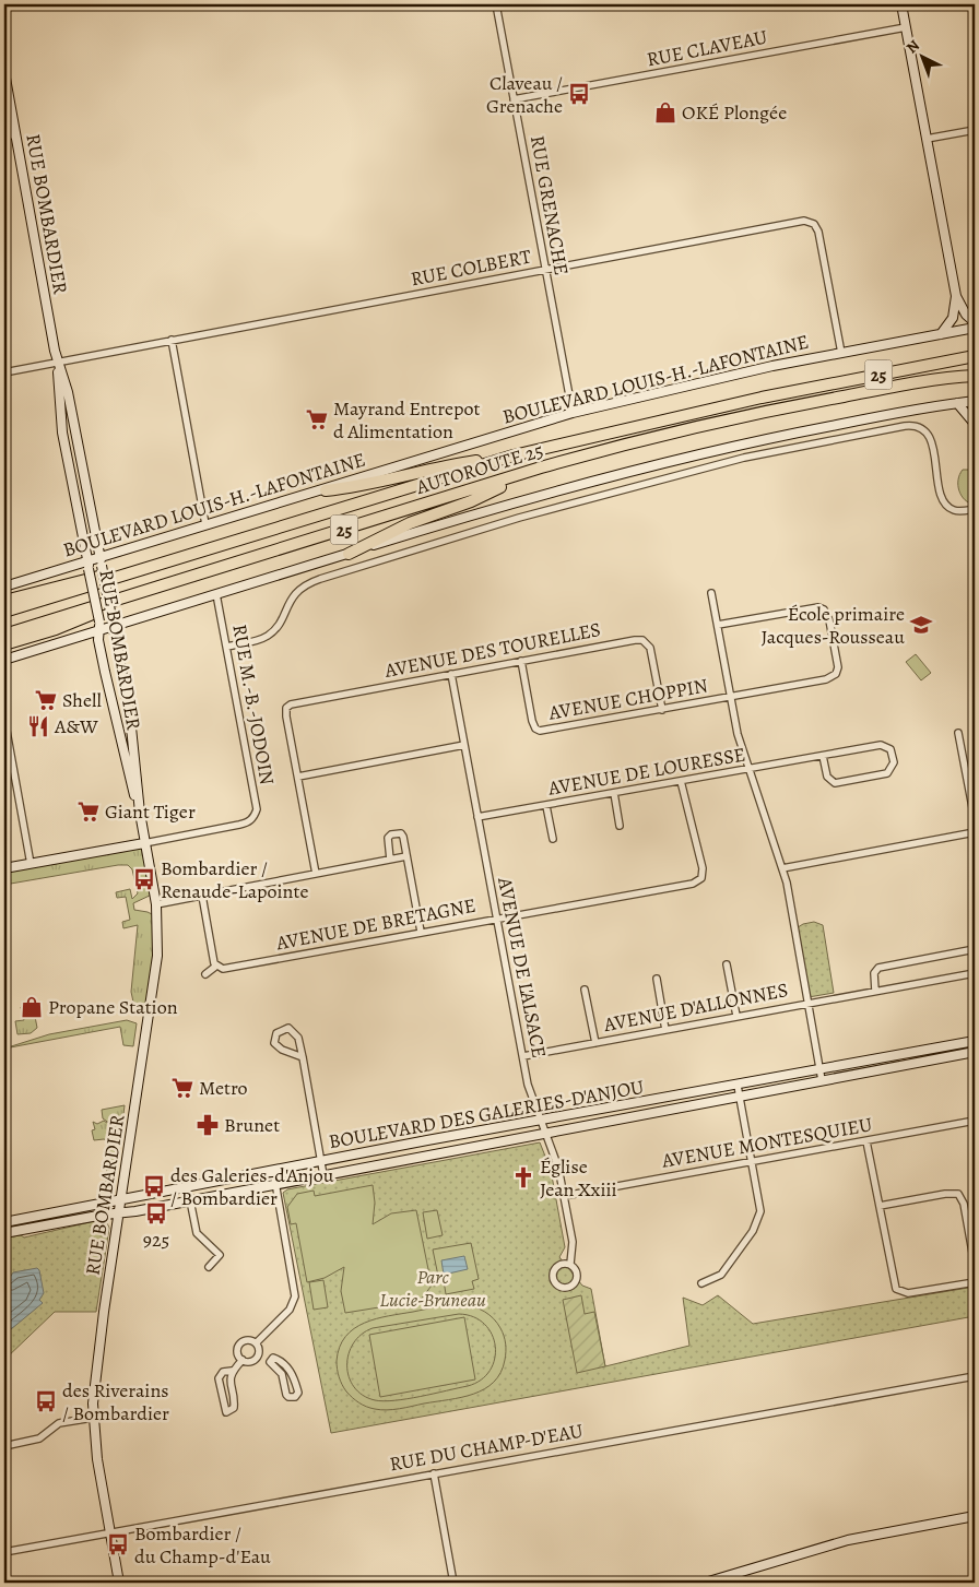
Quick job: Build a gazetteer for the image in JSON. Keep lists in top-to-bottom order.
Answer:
{
  "streets": {
    "highway": ["25", "AUTOROUTE 25"],
    "street": [
      "RUE CLAVEAU",
      "RUE GRENACHE",
      "RUE BOMBARDIER",
      "RUE COLBERT",
      "BOULEVARD LOUIS-H.-LAFONTAINE",
      "AVENUE DES TOURELLES",
      "AVENUE CHOPPIN",
      "RUE M.-B.-JODOIN",
      "AVENUE DE LOURESSE",
      "AVENUE DE BRETAGNE",
      "AVENUE DE L'ALSACE",
      "AVENUE D'ALLONNES",
      "BOULEVARD DES GALERIES-D'ANJOU",
      "AVENUE MONTESQUIEU",
      "RUE DU CHAMP-D'EAU"
    ]
  },
  "crossings": [
    ["RUE CLAVEAU", "RUE GRENACHE"],
    ["RUE GRENACHE", "RUE COLBERT"],
    ["RUE GRENACHE", "BOULEVARD LOUIS-H.-LAFONTAINE"],
    ["RUE BOMBARDIER", "RUE COLBERT"],
    ["RUE BOMBARDIER", "BOULEVARD LOUIS-H.-LAFONTAINE"],
    ["RUE BOMBARDIER", "RUE M.-B.-JODOIN"],
    ["RUE BOMBARDIER", "BOULEVARD DES GALERIES-D'ANJOU"],
    ["RUE BOMBARDIER", "RUE DU CHAMP-D'EAU"],
    ["RUE COLBERT", "BOULEVARD LOUIS-H.-LAFONTAINE"],
    ["AVENUE DES TOURELLES", "AVENUE CHOPPIN"],
    ["AVENUE DES TOURELLES", "AVENUE DE L'ALSACE"],
    ["AVENUE DE LOURESSE", "AVENUE DE BRETAGNE"],
    ["AVENUE DE LOURESSE", "AVENUE DE L'ALSACE"],
    ["AVENUE DE BRETAGNE", "AVENUE DE L'ALSACE"],
    ["AVENUE DE L'ALSACE", "AVENUE D'ALLONNES"],
    ["AVENUE DE L'ALSACE", "BOULEVARD DES GALERIES-D'ANJOU"],
    ["AVENUE DE L'ALSACE", "AVENUE MONTESQUIEU"]
  ],
  "parks": ["Parc Lucie-Bruneau"],
  "places": {
    "bus stop": [
      "Claveau / Grenache",
      "Bombardier / Renaude-Lapointe",
      "des Galeries-d'Anjou / Bombardier",
      "925",
      "des Riverains / Bombardier",
      "Bombardier / du Champ-d'Eau"
    ],
    "shop": ["OKÉ Plongée", "Propane Station"],
    "supermarket": [
      "Mayrand Entrepot d Alimentation",
      "Shell",
      "Giant Tiger",
      "Metro"
    ],
    "school or university": ["École primaire Jacques-Rousseau"],
    "restaurant": ["A&W"],
    "pharmacy": ["Brunet"],
    "church": ["Église Jean Xxiii"]
  },
  "north": "top left"
}
